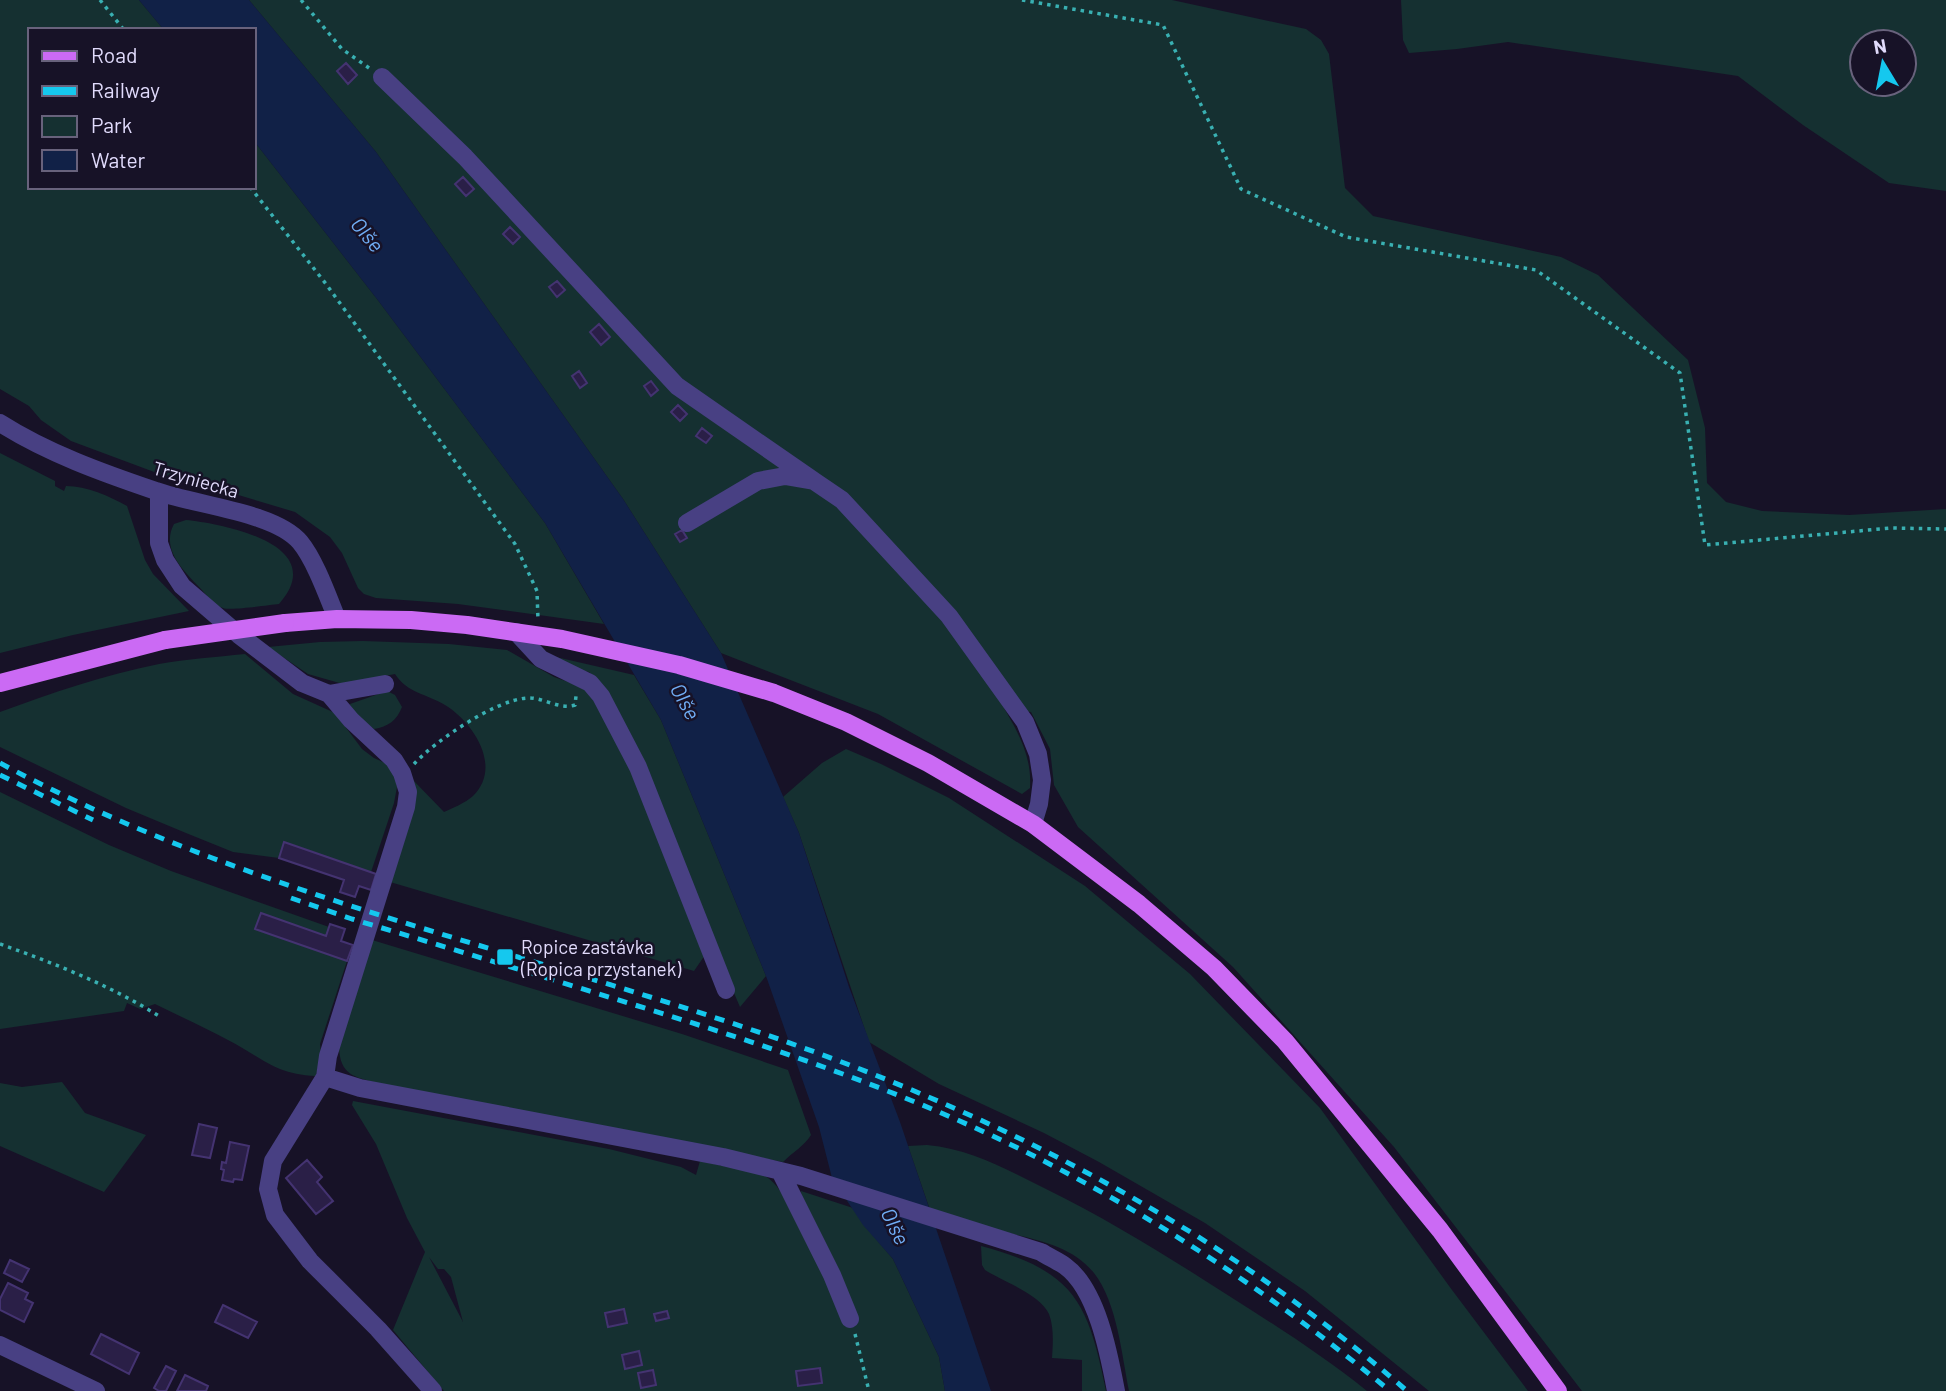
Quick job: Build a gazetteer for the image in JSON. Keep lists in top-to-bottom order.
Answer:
{
  "streets": {
    "street": ["Trzyniecka"]
  },
  "water": ["Olše"],
  "places": {
    "transit": ["Ropice zastávka (Ropica przystanek)"]
  },
  "legend": [
    "Road",
    "Railway",
    "Park",
    "Water"
  ],
  "north": "top"
}
